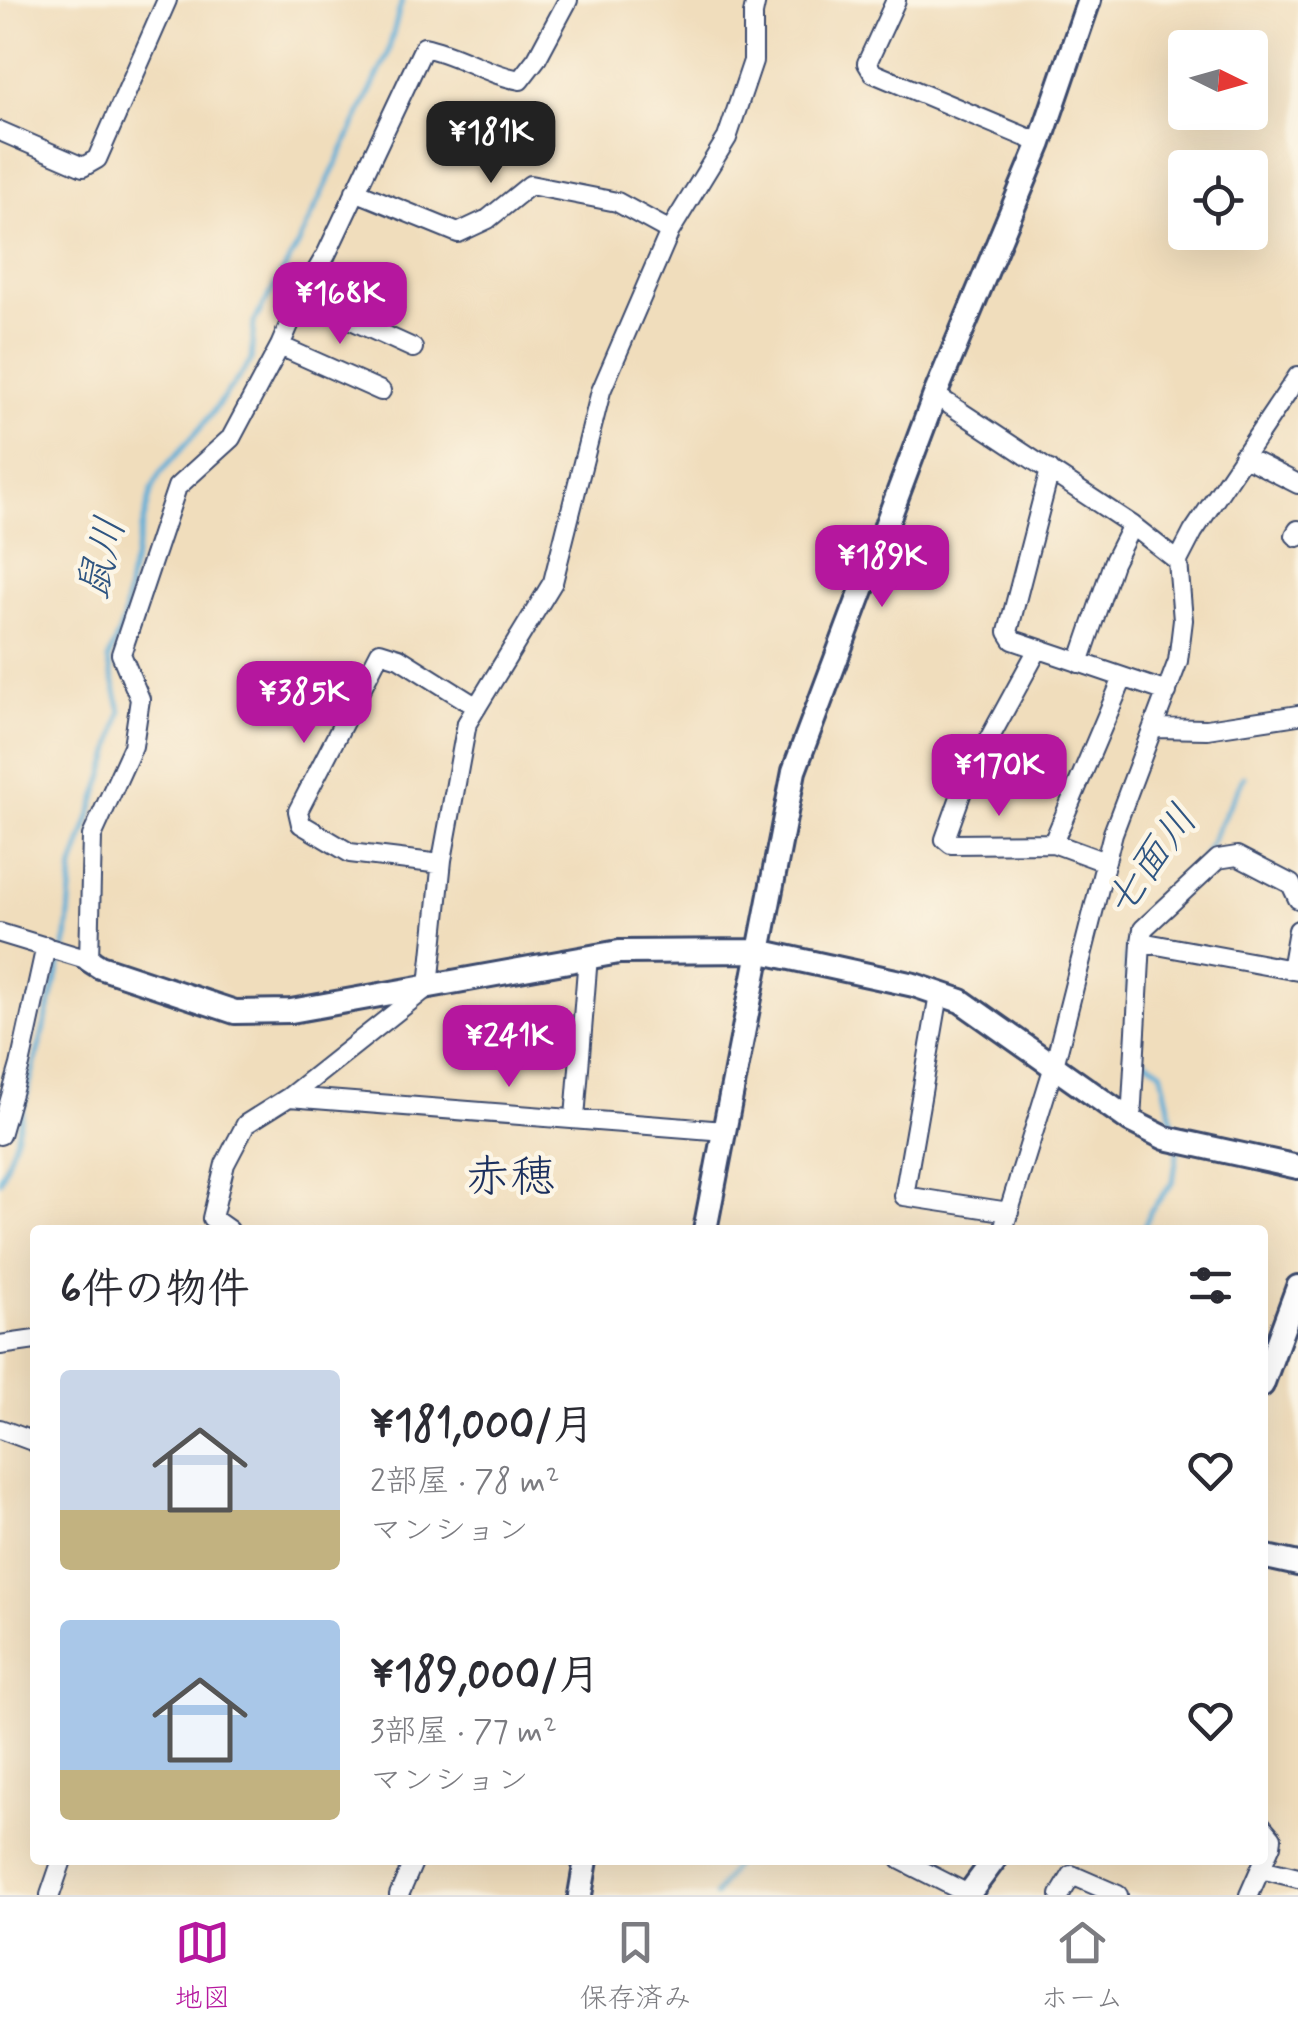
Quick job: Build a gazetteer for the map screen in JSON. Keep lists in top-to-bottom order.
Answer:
{
  "districts": ["赤穂"],
  "water": ["鼠川", "七面川"],
  "north": "right",
  "page": {
    "price": [
      "¥181K",
      "¥168K",
      "¥189K",
      "¥385K",
      "¥170K",
      "¥241K"
    ],
    "heading": "6件の物件",
    "list": [
      {
        "name": "¥181,000/月",
        "note": "2部屋 · 78 m² · マンション"
      },
      {
        "name": "¥189,000/月",
        "note": "3部屋 · 77 m² · マンション"
      }
    ],
    "tabs": ["地図", "保存済み", "ホーム"]
  }
}
